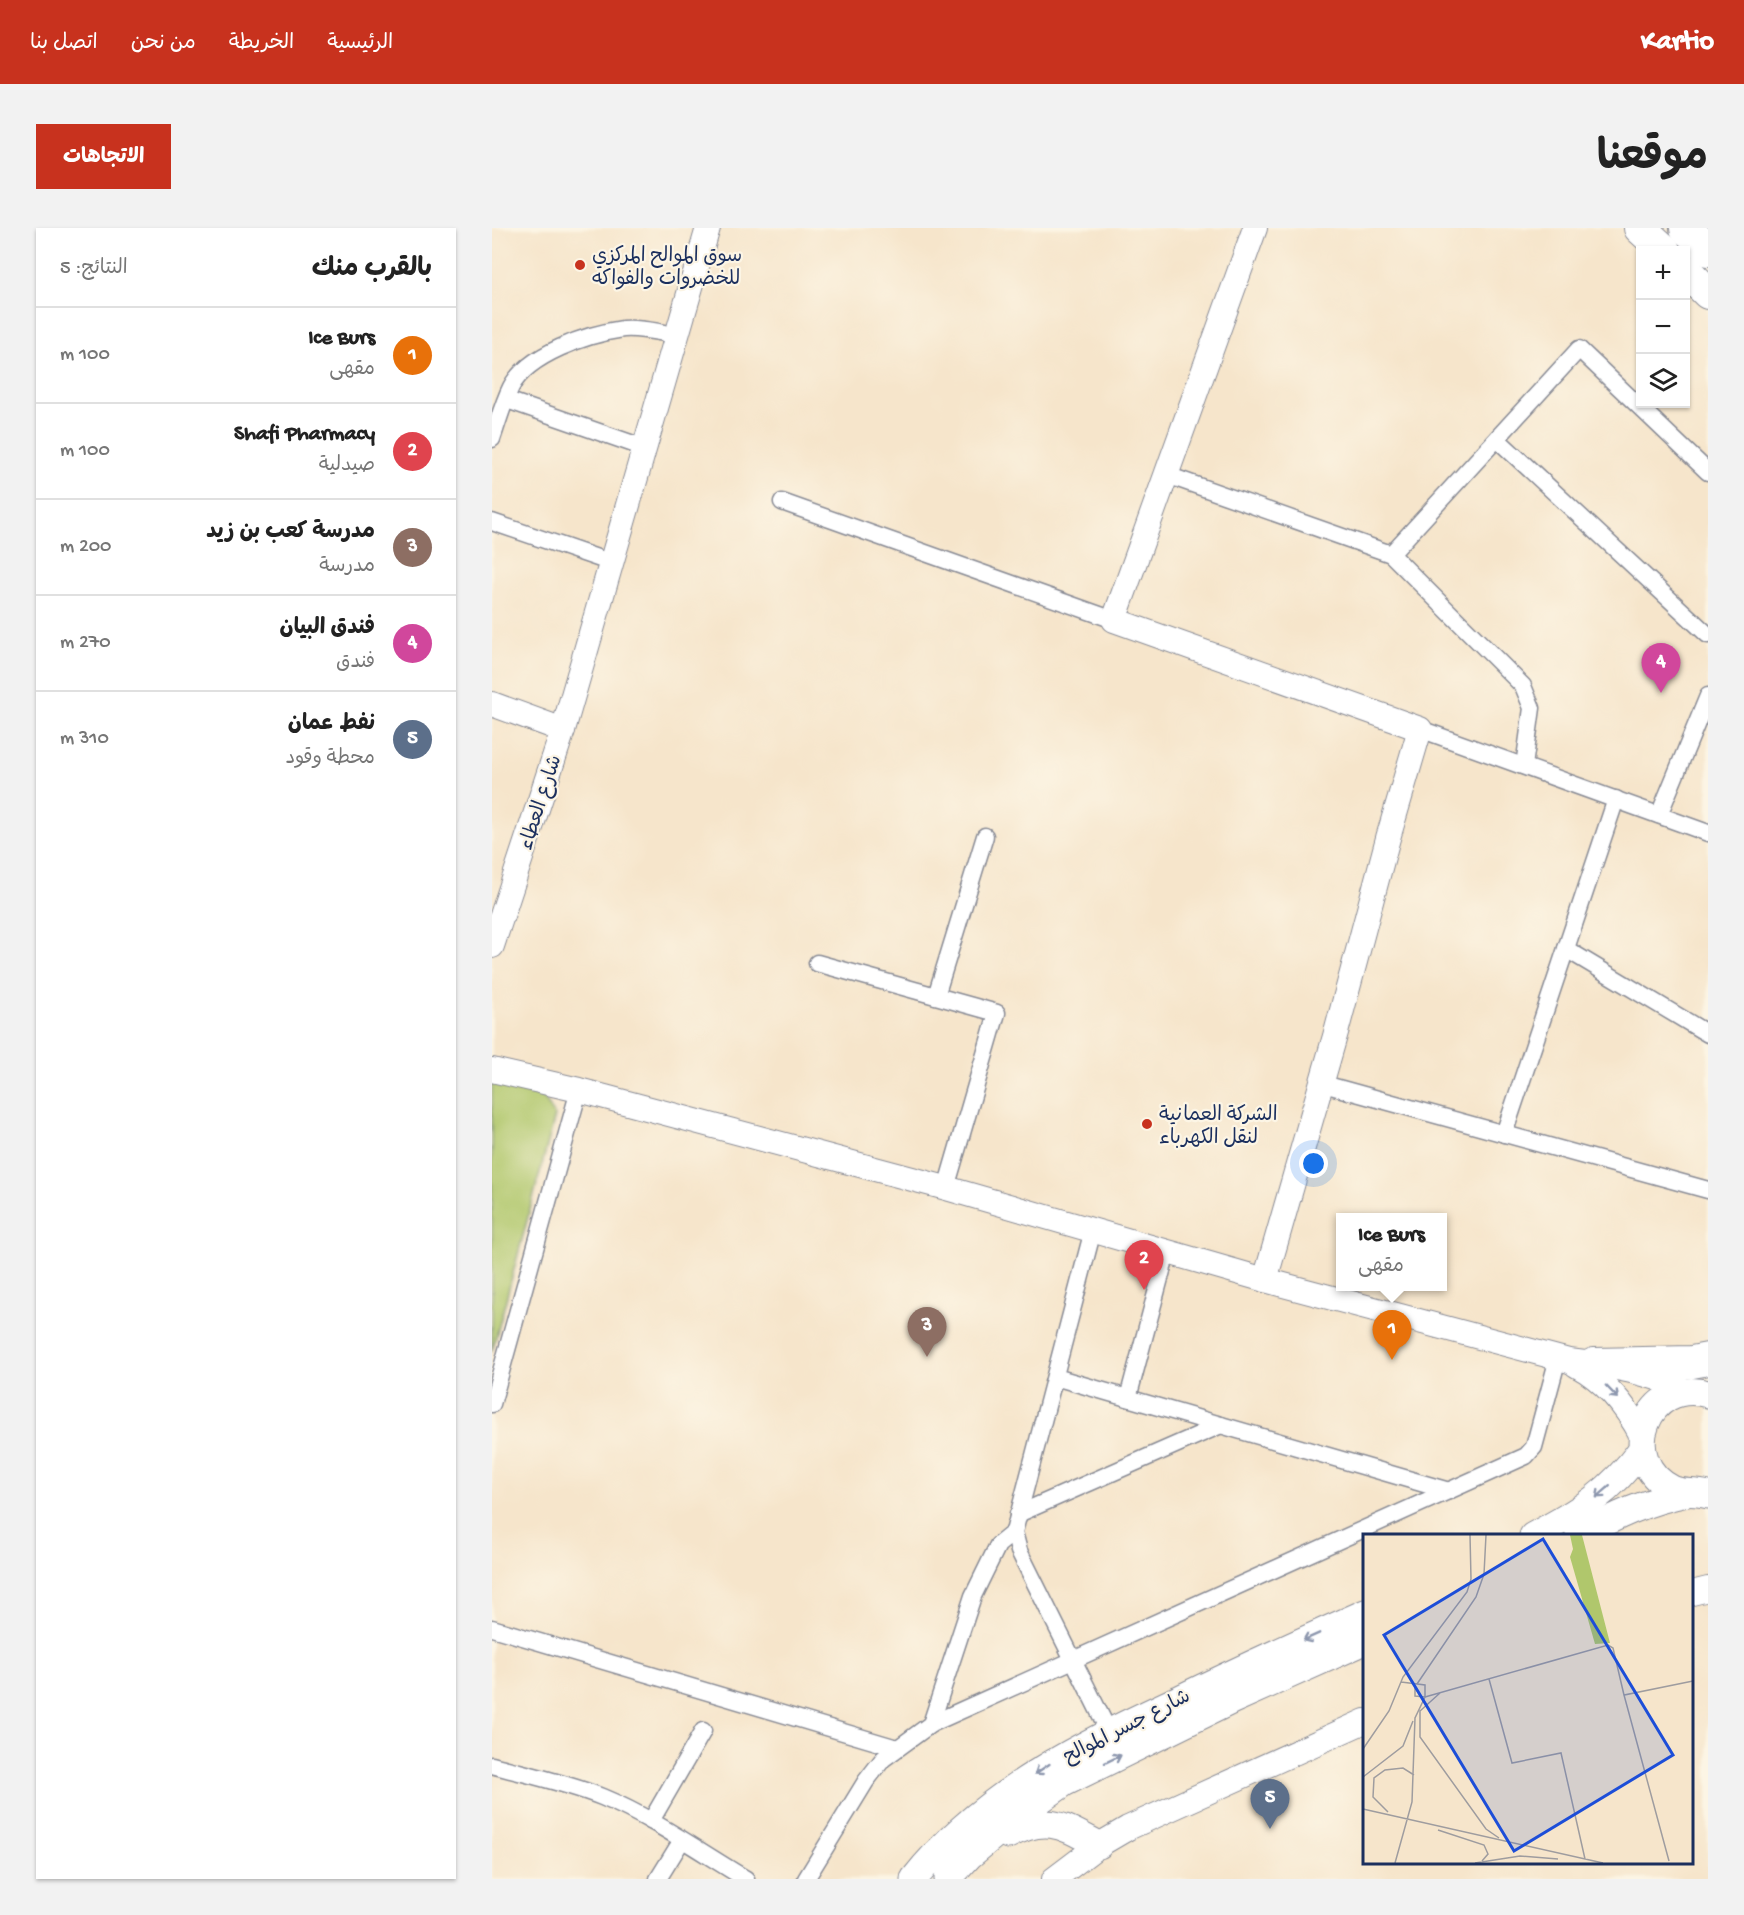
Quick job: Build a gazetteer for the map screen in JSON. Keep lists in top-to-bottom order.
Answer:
{
  "streets": {
    "main road": ["شارع جسر الموالح"],
    "street": ["شارع العطاء"]
  },
  "places": ["سوق الموالح المركزي للخضروات والفواكه", "الشرکة العمانیة لنقل الکهرباء"],
  "page": {
    "header": "Kartio",
    "nav": [
      "الرئيسية",
      "الخريطة",
      "من نحن",
      "اتصل بنا"
    ],
    "title": "موقعنا",
    "buttons": "الاتجاهات",
    "heading": ["بالقرب منك", "النتائج: 5"],
    "map_buttons": ["+", "−"],
    "list": [
      {
        "mark": "1",
        "name": "Ice Burs",
        "note": "مقهى",
        "value": "100 m"
      },
      {
        "mark": "2",
        "name": "Shafi Pharmacy",
        "note": "صيدلية",
        "value": "100 m"
      },
      {
        "mark": "3",
        "name": "مدرسة كعب بن زيد",
        "note": "مدرسة",
        "value": "200 m"
      },
      {
        "mark": "4",
        "name": "فندق البيان",
        "note": "فندق",
        "value": "270 m"
      },
      {
        "mark": "5",
        "name": "نفط عمان",
        "note": "محطة وقود",
        "value": "310 m"
      }
    ],
    "pins": [
      "4",
      "2",
      "3",
      "1",
      "5"
    ],
    "popup": ["Ice Burs", "مقهى"]
  }
}
